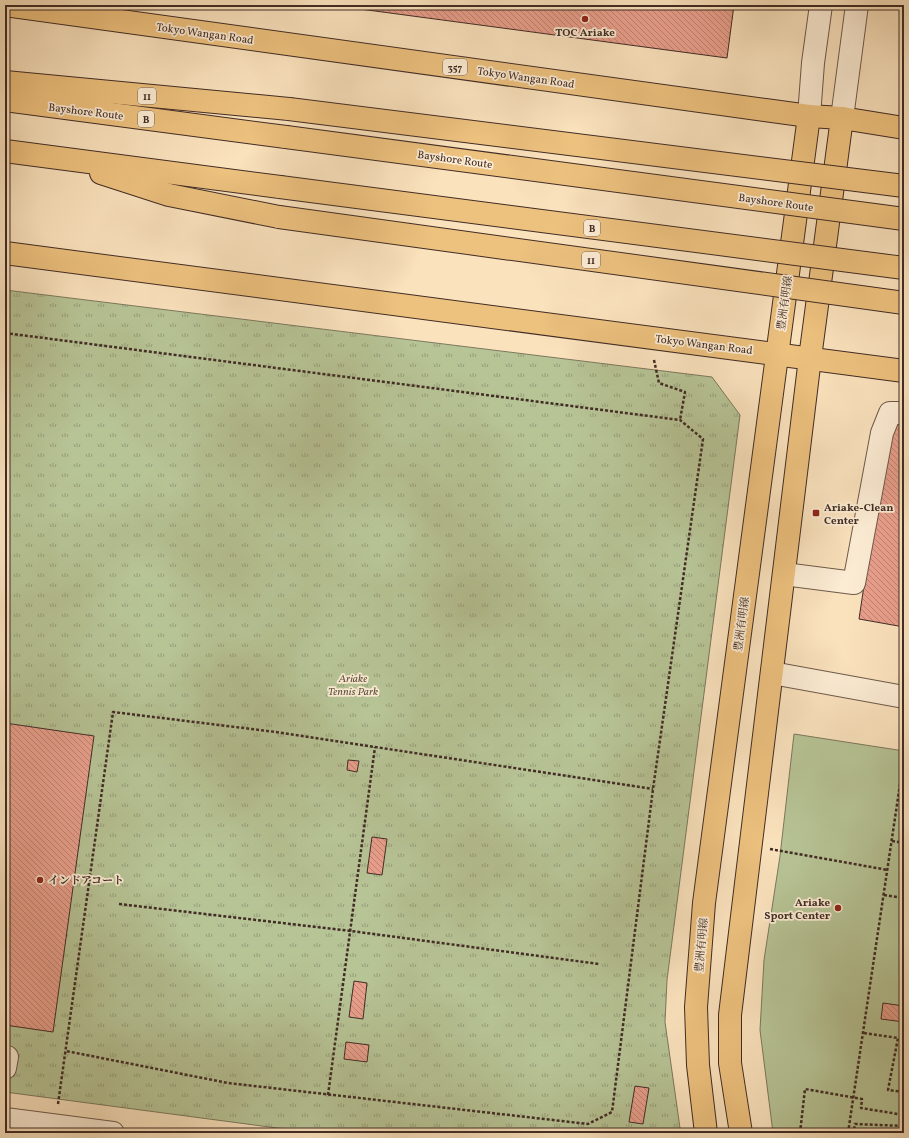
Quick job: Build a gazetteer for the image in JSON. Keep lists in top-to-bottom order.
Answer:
{
  "streets": {
    "main road": [
      "Tokyo Wangan Road",
      "357",
      "11",
      "Bayshore Route",
      "B",
      "豊洲有明線"
    ]
  },
  "crossings": [
    ["Tokyo Wangan Road", "豊洲有明線"],
    ["11", "B"]
  ],
  "parks": ["Ariake Tennis Park"],
  "places": {
    "other": ["TOC Ariake", "インドアコート", "Ariake Sport Center"],
    "transit": ["Ariake-Clean Center"]
  }
}
